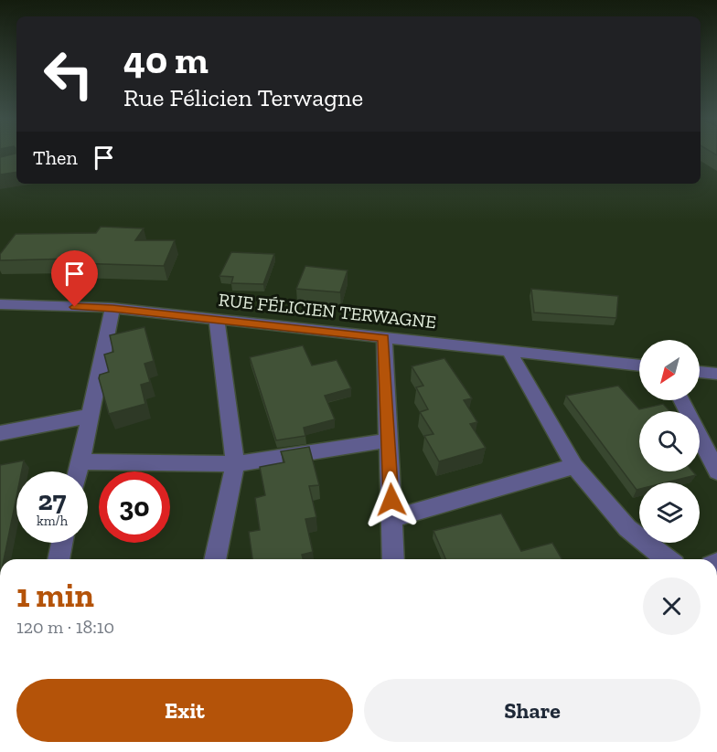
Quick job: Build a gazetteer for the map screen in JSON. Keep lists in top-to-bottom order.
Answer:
{
  "streets": {
    "street": ["RUE FÉLICIEN TERWAGNE"]
  },
  "north": "bottom left",
  "page": {
    "turn": ["40 m", "Rue Félicien Terwagne"],
    "then": "Then",
    "speed": "27 km/h",
    "limit": "30",
    "heading": ["1 min", "120 m · 18:10"],
    "buttons": ["Exit", "Share"]
  }
}
